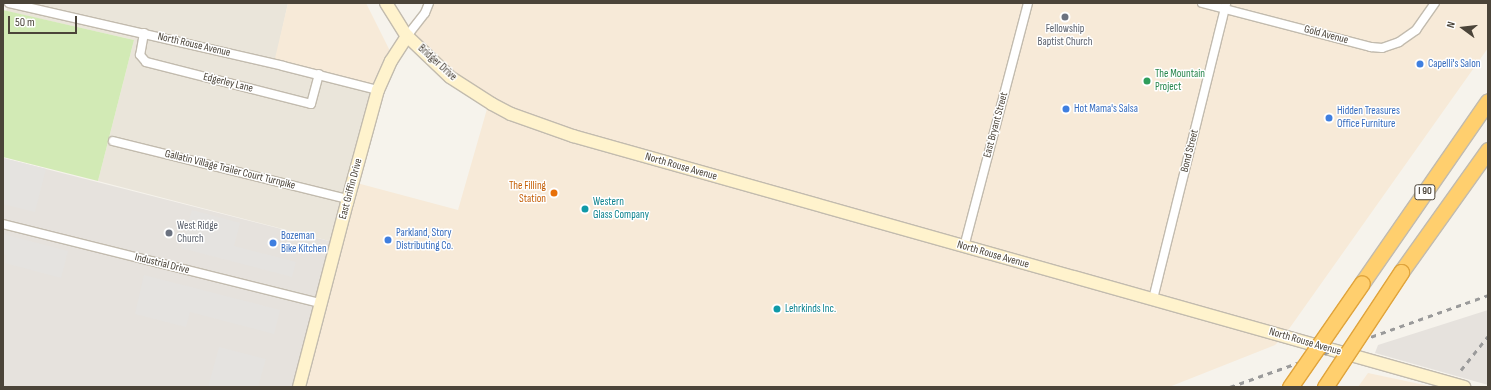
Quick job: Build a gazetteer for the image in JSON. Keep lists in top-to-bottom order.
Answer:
{
  "streets": {
    "highway": ["I 90"],
    "main road": ["North Rouse Avenue", "Bridger Drive", "East Griffin Drive"],
    "street": [
      "Gold Avenue",
      "Edgerley Lane",
      "East Bryant Street",
      "Bond Street",
      "Gallatin Village Trailer Court Turnpike",
      "Industrial Drive"
    ]
  },
  "crossings": [
    ["Gold Avenue", "Bond Street"],
    ["North Rouse Avenue", "Bridger Drive"],
    ["North Rouse Avenue", "Edgerley Lane"],
    ["North Rouse Avenue", "East Bryant Street"],
    ["North Rouse Avenue", "Bond Street"],
    ["North Rouse Avenue", "East Griffin Drive"],
    ["Bridger Drive", "East Griffin Drive"],
    ["Gallatin Village Trailer Court Turnpike", "East Griffin Drive"],
    ["East Griffin Drive", "Industrial Drive"]
  ],
  "places": [
    "Fellowship Baptist Church",
    "Capelli's Salon",
    "The Mountain Project",
    "Hot Mama's Salsa",
    "Hidden Treasures Office Furniture",
    "The Filling Station",
    "Western Glass Company",
    "West Ridge Church",
    "Parkland, Story Distributing Co.",
    "Bozeman Bike Kitchen",
    "Lehrkinds Inc."
  ],
  "scale_bar": "50 m",
  "north": "left"
}
